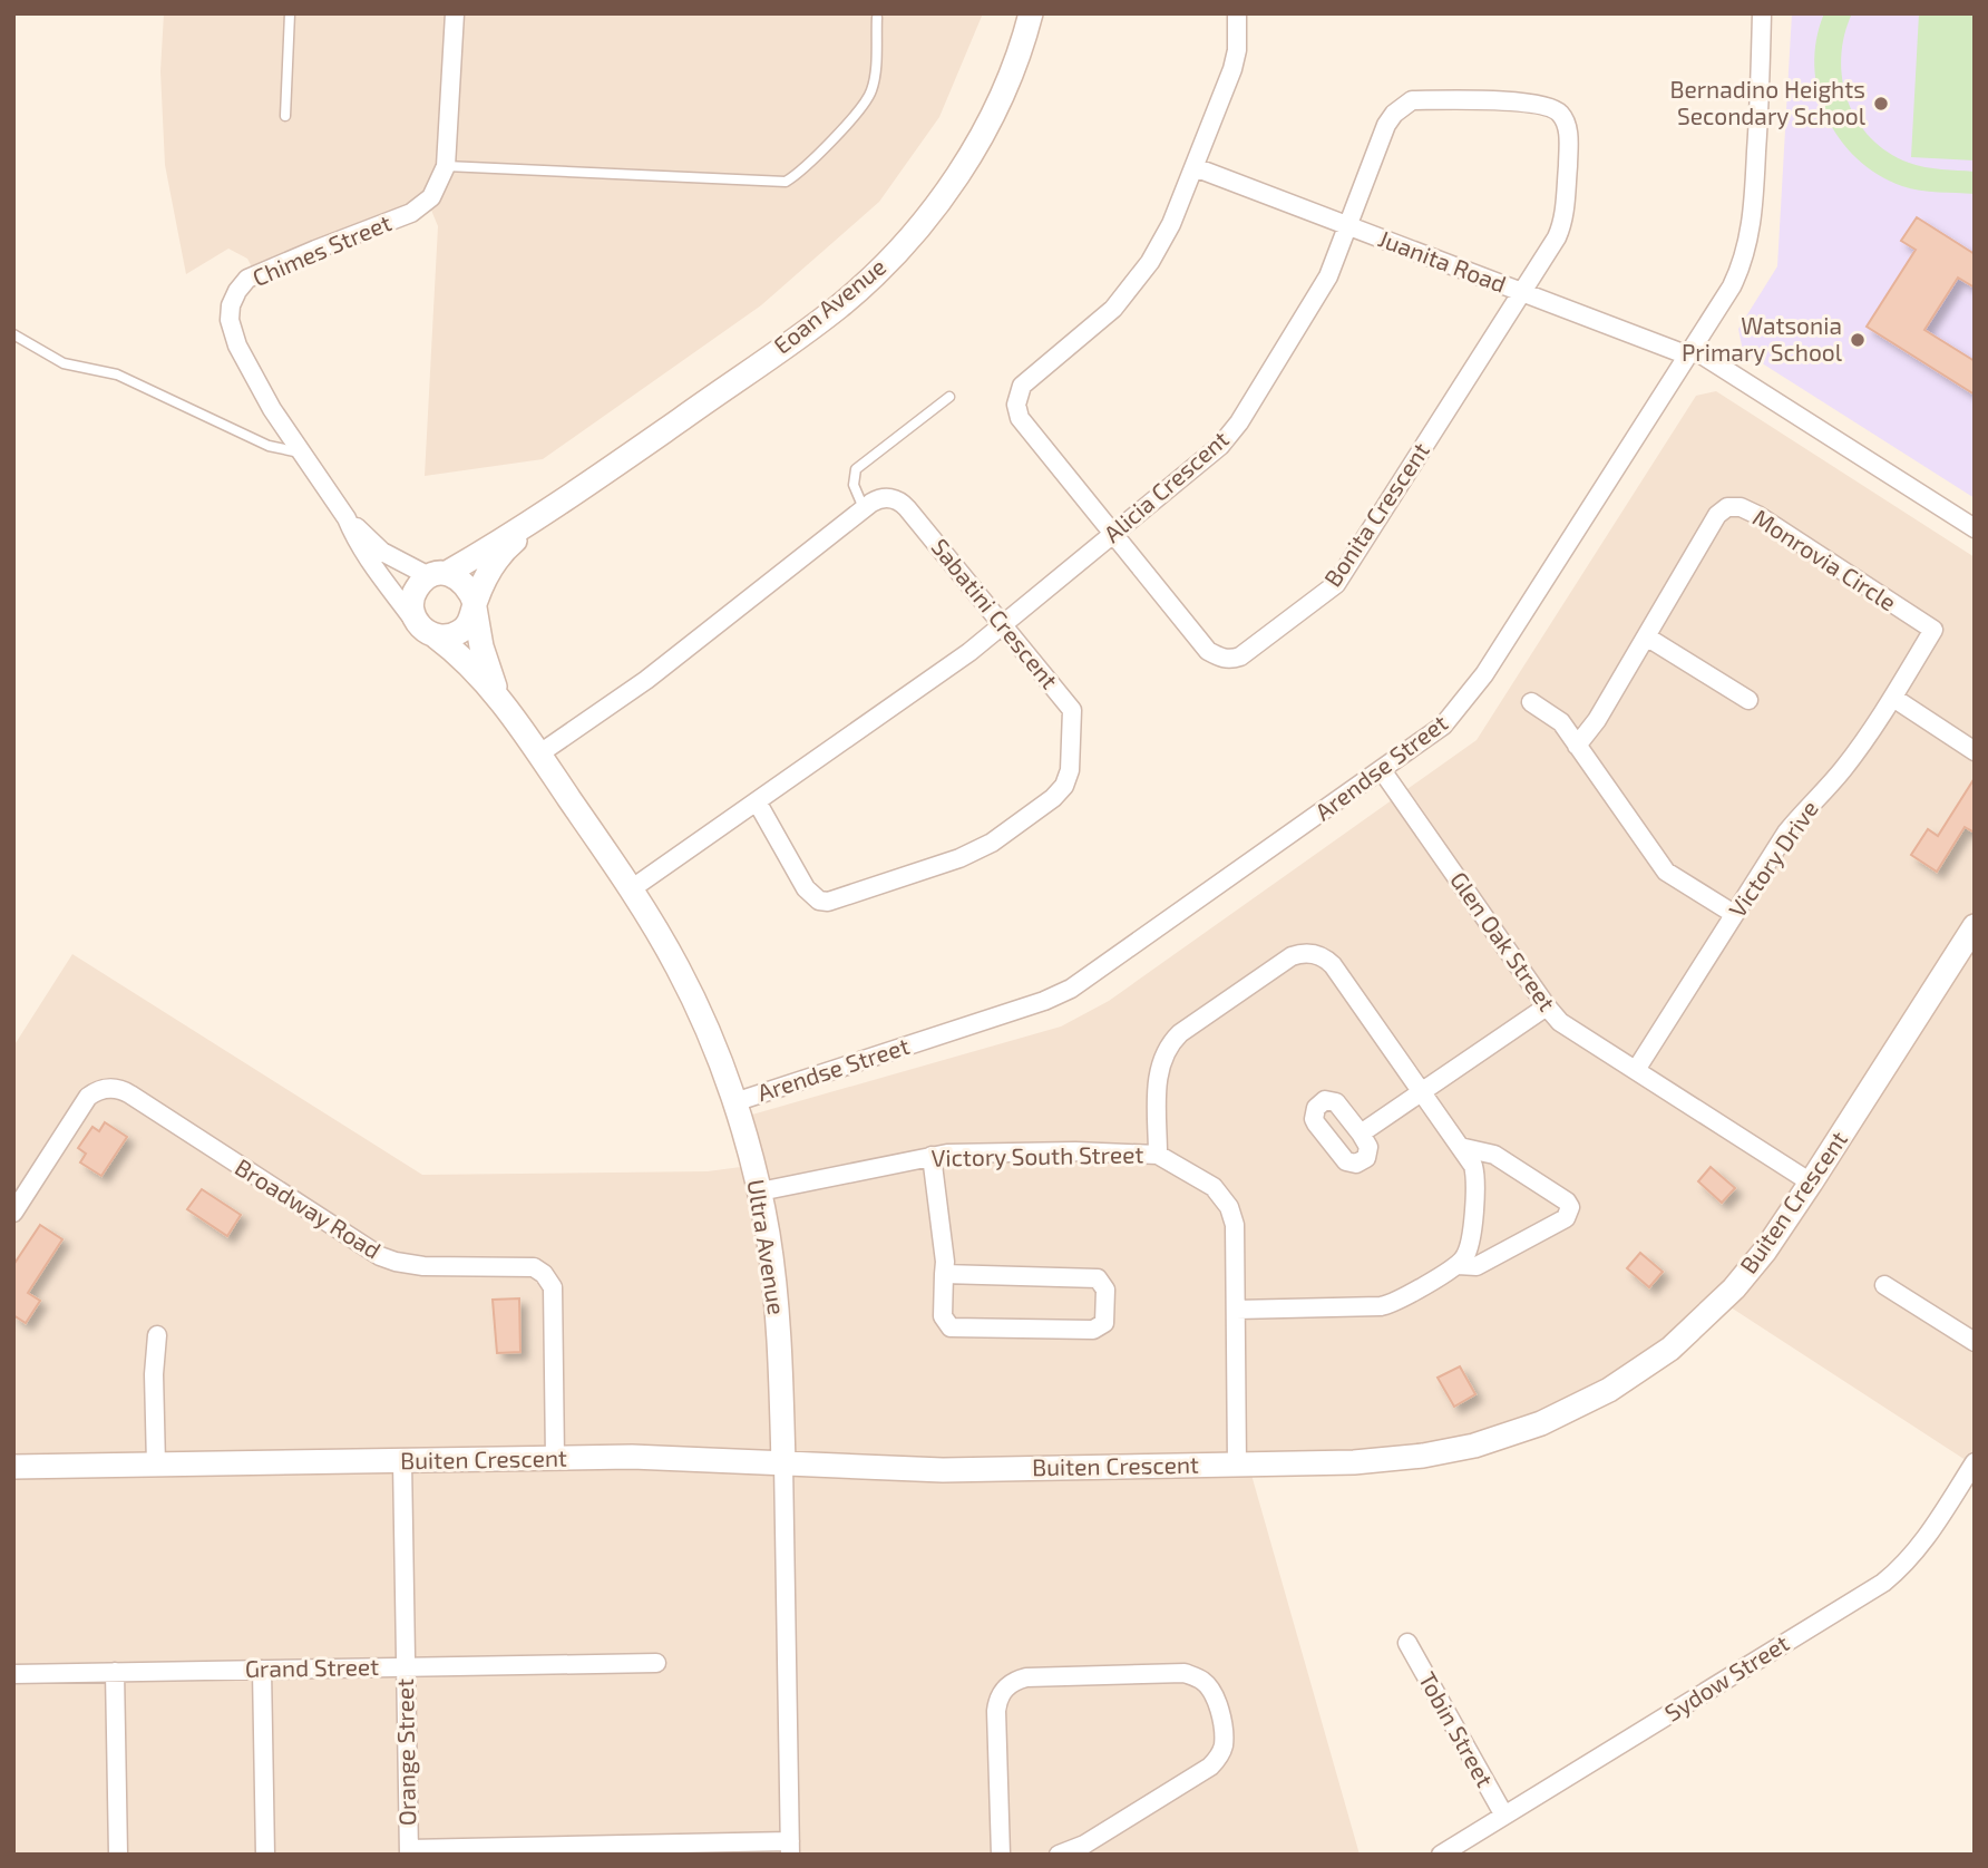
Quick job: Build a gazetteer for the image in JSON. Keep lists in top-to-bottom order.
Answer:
{
  "streets": {
    "street": [
      "Chimes Street",
      "Juanita Road",
      "Eoan Avenue",
      "Alicia Crescent",
      "Bonita Crescent",
      "Monrovia Circle",
      "Sabatini Crescent",
      "Arendse Street",
      "Victory Drive",
      "Glen Oak Street",
      "Victory South Street",
      "Buiten Crescent",
      "Broadway Road",
      "Ultra Avenue",
      "Grand Street",
      "Sydow Street",
      "Tobin Street",
      "Orange Street"
    ]
  },
  "crossings": [
    ["Chimes Street", "Eoan Avenue"],
    ["Chimes Street", "Ultra Avenue"],
    ["Juanita Road", "Alicia Crescent"],
    ["Juanita Road", "Bonita Crescent"],
    ["Juanita Road", "Arendse Street"],
    ["Eoan Avenue", "Ultra Avenue"],
    ["Alicia Crescent", "Bonita Crescent"],
    ["Alicia Crescent", "Sabatini Crescent"],
    ["Alicia Crescent", "Ultra Avenue"],
    ["Monrovia Circle", "Victory Drive"],
    ["Sabatini Crescent", "Ultra Avenue"],
    ["Arendse Street", "Glen Oak Street"],
    ["Arendse Street", "Ultra Avenue"],
    ["Victory Drive", "Glen Oak Street"],
    ["Glen Oak Street", "Buiten Crescent"],
    ["Victory South Street", "Buiten Crescent"],
    ["Victory South Street", "Ultra Avenue"],
    ["Buiten Crescent", "Broadway Road"],
    ["Buiten Crescent", "Ultra Avenue"],
    ["Buiten Crescent", "Orange Street"],
    ["Ultra Avenue", "Orange Street"],
    ["Grand Street", "Orange Street"],
    ["Sydow Street", "Tobin Street"]
  ],
  "places": ["Bernadino Heights Secondary School", "Watsonia Primary School"]
}
